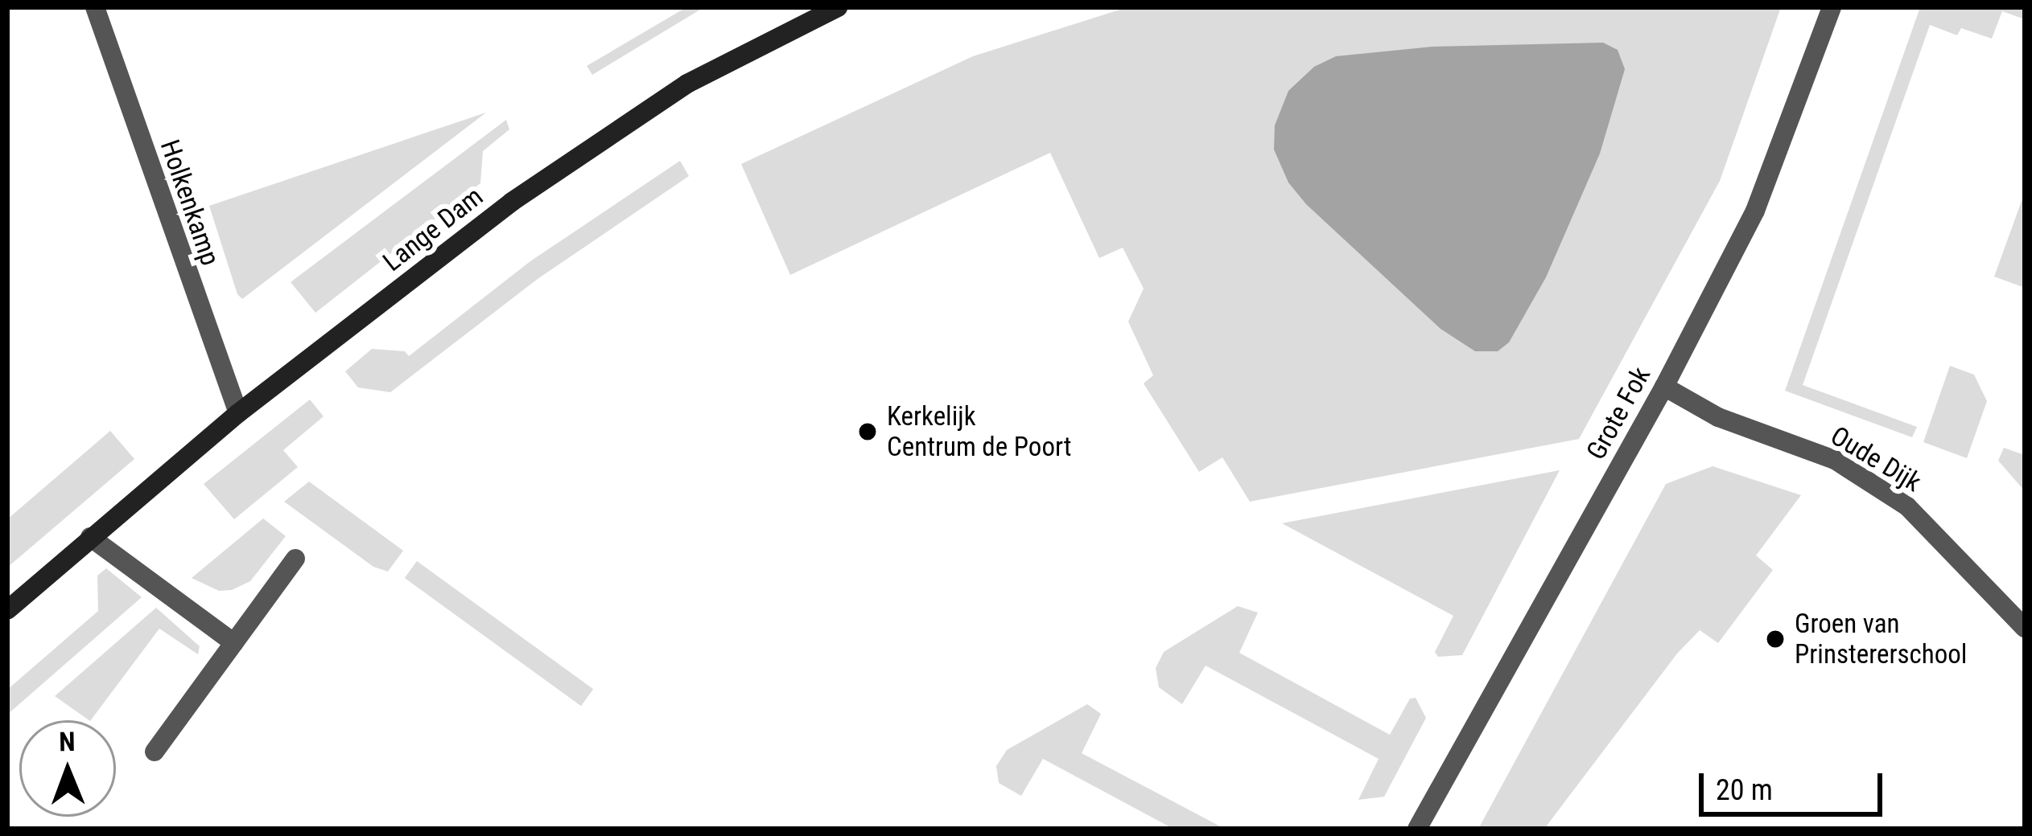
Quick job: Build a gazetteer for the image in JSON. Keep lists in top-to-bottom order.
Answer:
{
  "streets": {
    "street": [
      "Holkenkamp",
      "Lange Dam",
      "Grote Fok",
      "Oude Dijk"
    ]
  },
  "crossings": [
    ["Holkenkamp", "Lange Dam"],
    ["Grote Fok", "Oude Dijk"]
  ],
  "places": ["Kerkelijk Centrum de Poort", "Groen van Prinstererschool"],
  "scale_bar": "20 m",
  "north": "top"
}
